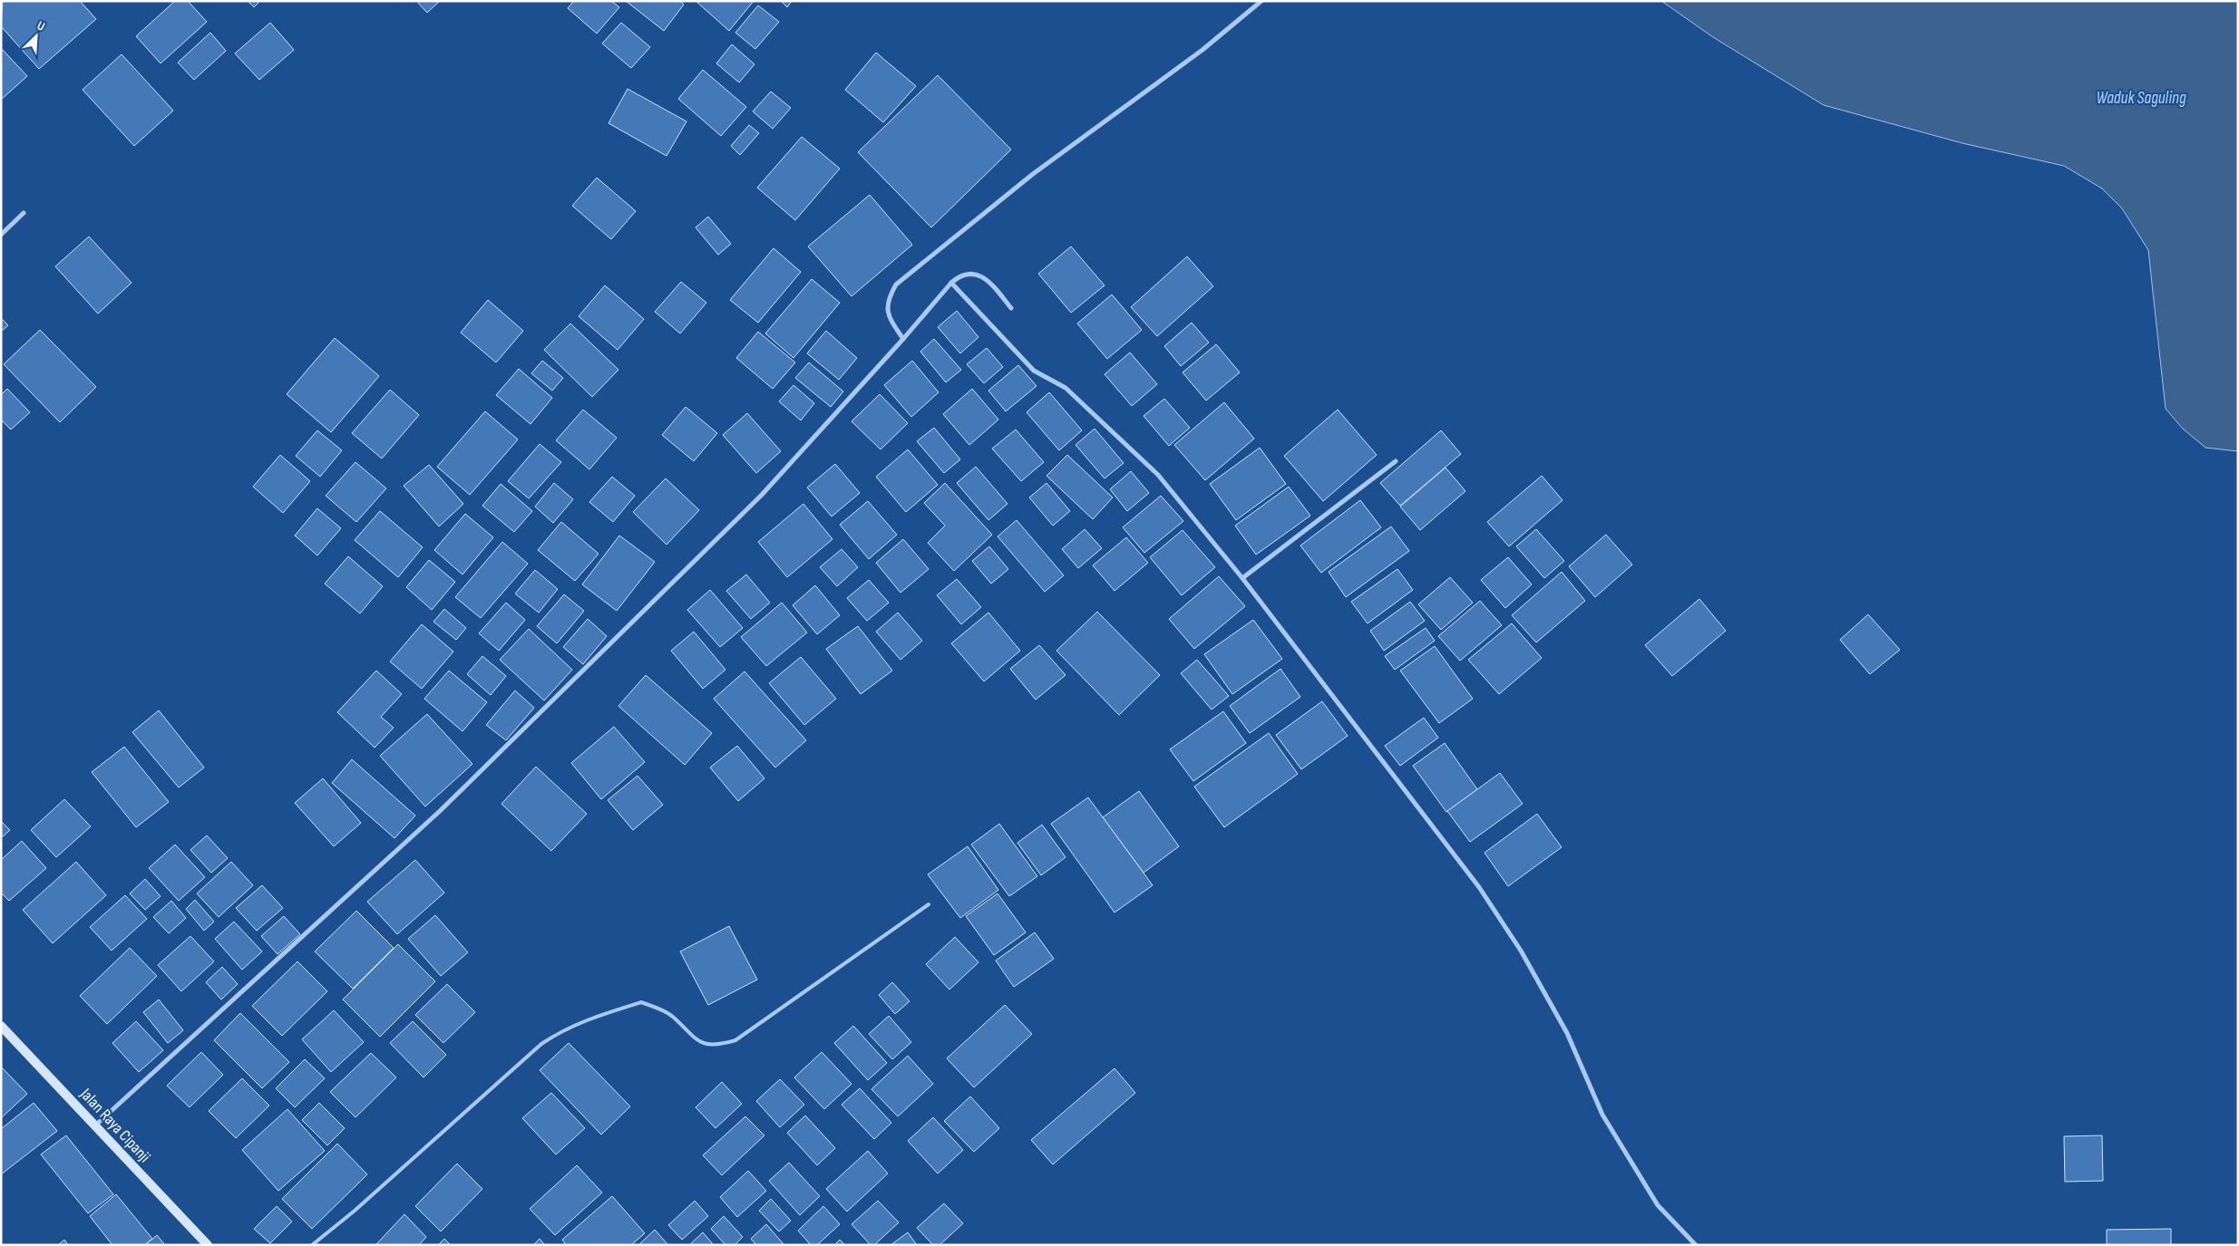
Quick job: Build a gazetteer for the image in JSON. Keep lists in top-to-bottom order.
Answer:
{
  "streets": {
    "main road": ["Jalan Raya Cipanji"]
  },
  "water": ["Waduk Saguling"],
  "north": "top right"
}
